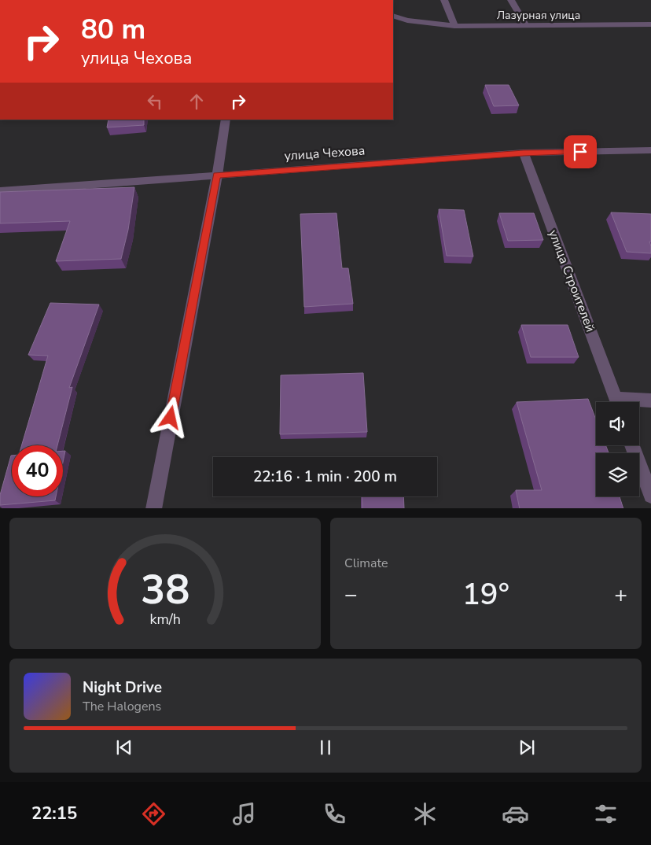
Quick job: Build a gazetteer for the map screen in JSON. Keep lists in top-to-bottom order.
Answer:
{
  "streets": {
    "street": ["Лазурная улица", "улица Чехова", "улица Строителей"]
  },
  "crossings": [
    ["улица Чехова", "улица Строителей"]
  ],
  "page": {
    "turn": ["80 m", "улица Чехова"],
    "limit": "40",
    "trip": "22:16 · 1 min · 200 m",
    "tile": "Climate",
    "heat": ["−", "19°", "+"],
    "song": ["Night Drive", "The Halogens"],
    "tabs": "22:15",
    "gauge": ["38", "km/h"]
  }
}
